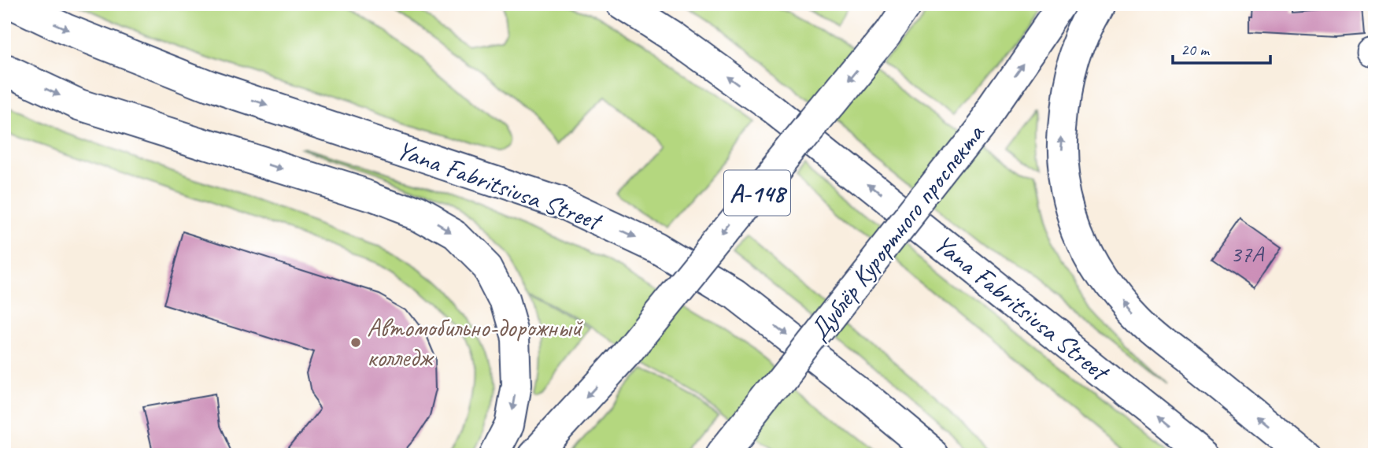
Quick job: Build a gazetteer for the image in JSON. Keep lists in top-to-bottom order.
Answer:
{
  "streets": {
    "main road": ["Yana Fabritsiusa Street", "А-148", "Дублёр Курортного проспекта"]
  },
  "places": ["Автомобильно-дорожный колледж"],
  "house_numbers": ["37А"],
  "scale_bar": "20 m"
}
